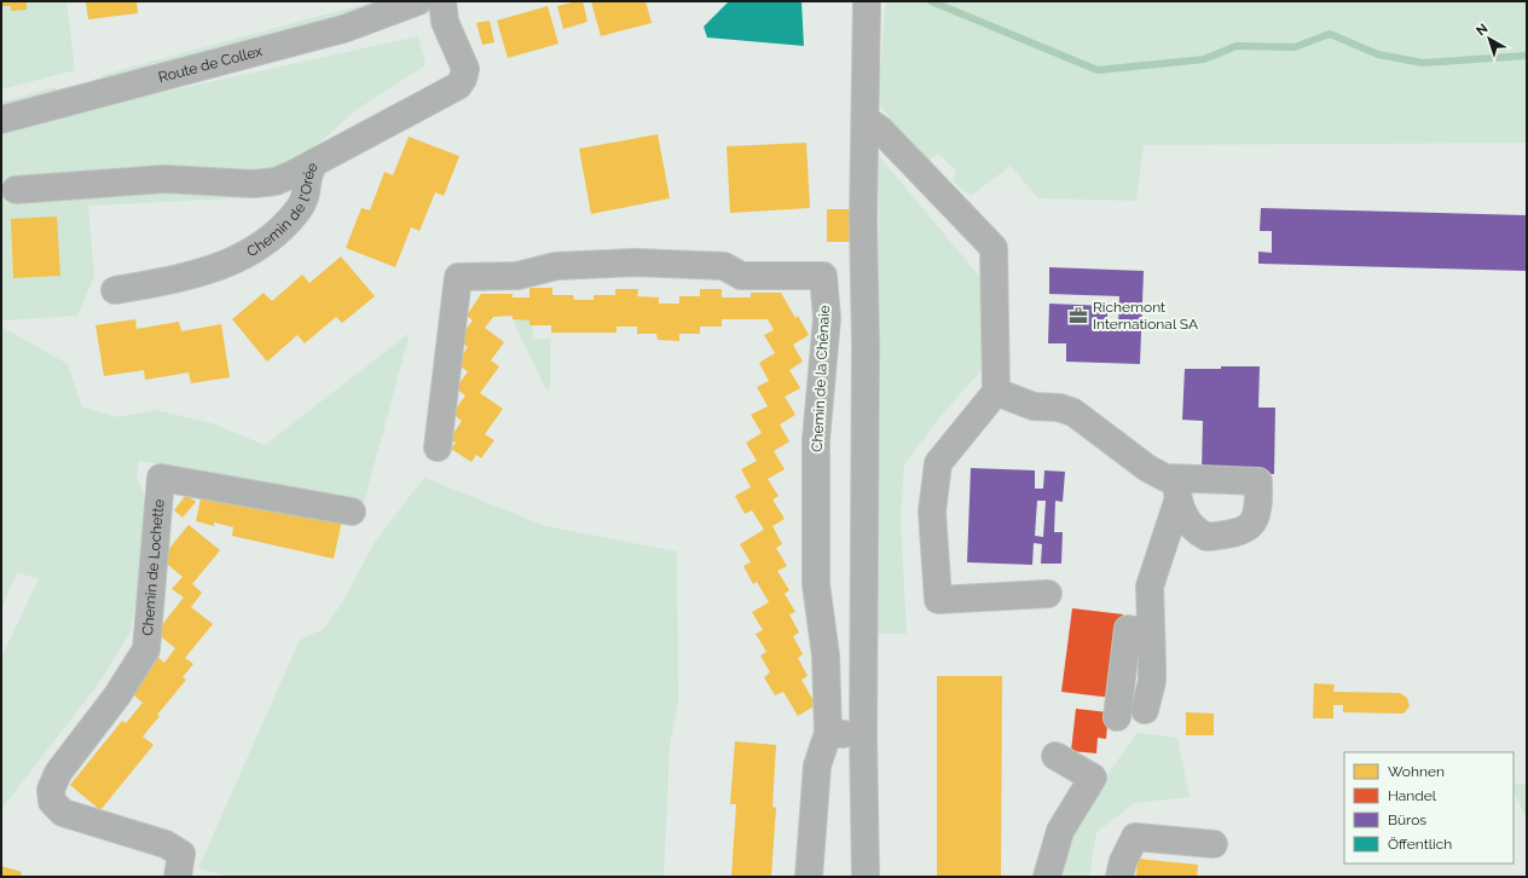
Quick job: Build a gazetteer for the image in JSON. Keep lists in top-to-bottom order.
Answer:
{
  "streets": {
    "street": [
      "Route de Collex",
      "Chemin de l'Orée",
      "Chemin de la Chênaie",
      "Chemin de Lochette"
    ]
  },
  "places": {
    "office": ["Richemont International SA"]
  },
  "legend": [
    "Wohnen",
    "Handel",
    "Büros",
    "Öffentlich"
  ],
  "north": "top left"
}
